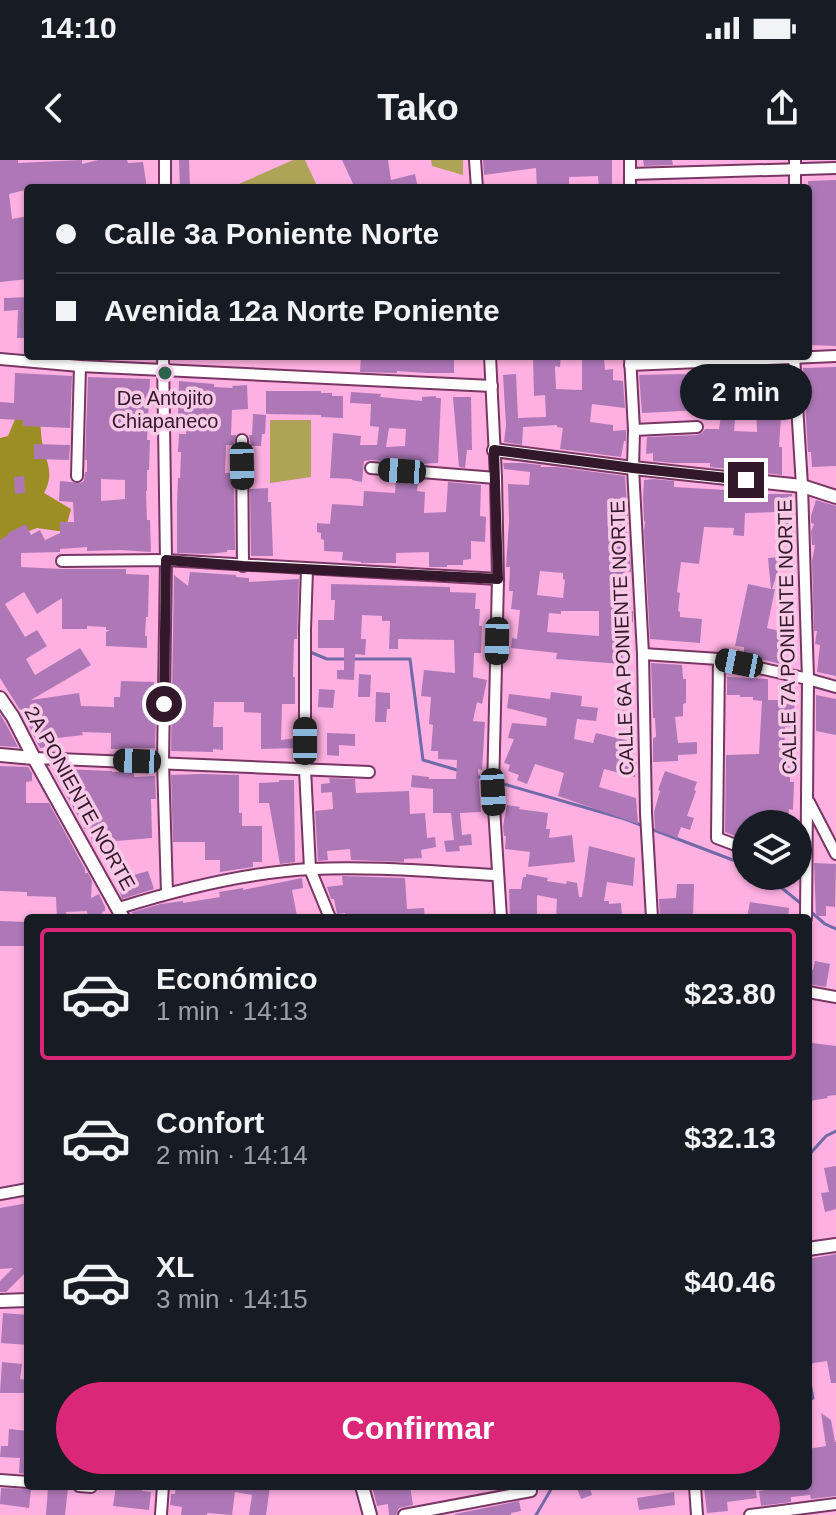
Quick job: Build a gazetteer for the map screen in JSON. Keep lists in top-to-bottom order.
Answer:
{
  "streets": {
    "street": ["CALLE 7A PONIENTE NORTE", "CALLE 6A PONIENTE NORTE", "2A PONIENTE NORTE"]
  },
  "places": ["De Antojito Chiapaneco"],
  "page": {
    "status": "14:10",
    "header": "Tako",
    "banner": ["Calle 3a Poniente Norte", "Avenida 12a Norte Poniente"],
    "bubble": "2 min",
    "list": [
      {
        "name": "Económico",
        "note": "1 min · 14:13",
        "value": "$23.80"
      },
      {
        "name": "Confort",
        "note": "2 min · 14:14",
        "value": "$32.13"
      },
      {
        "name": "XL",
        "note": "3 min · 14:15",
        "value": "$40.46"
      }
    ],
    "buttons": "Confirmar"
  }
}
